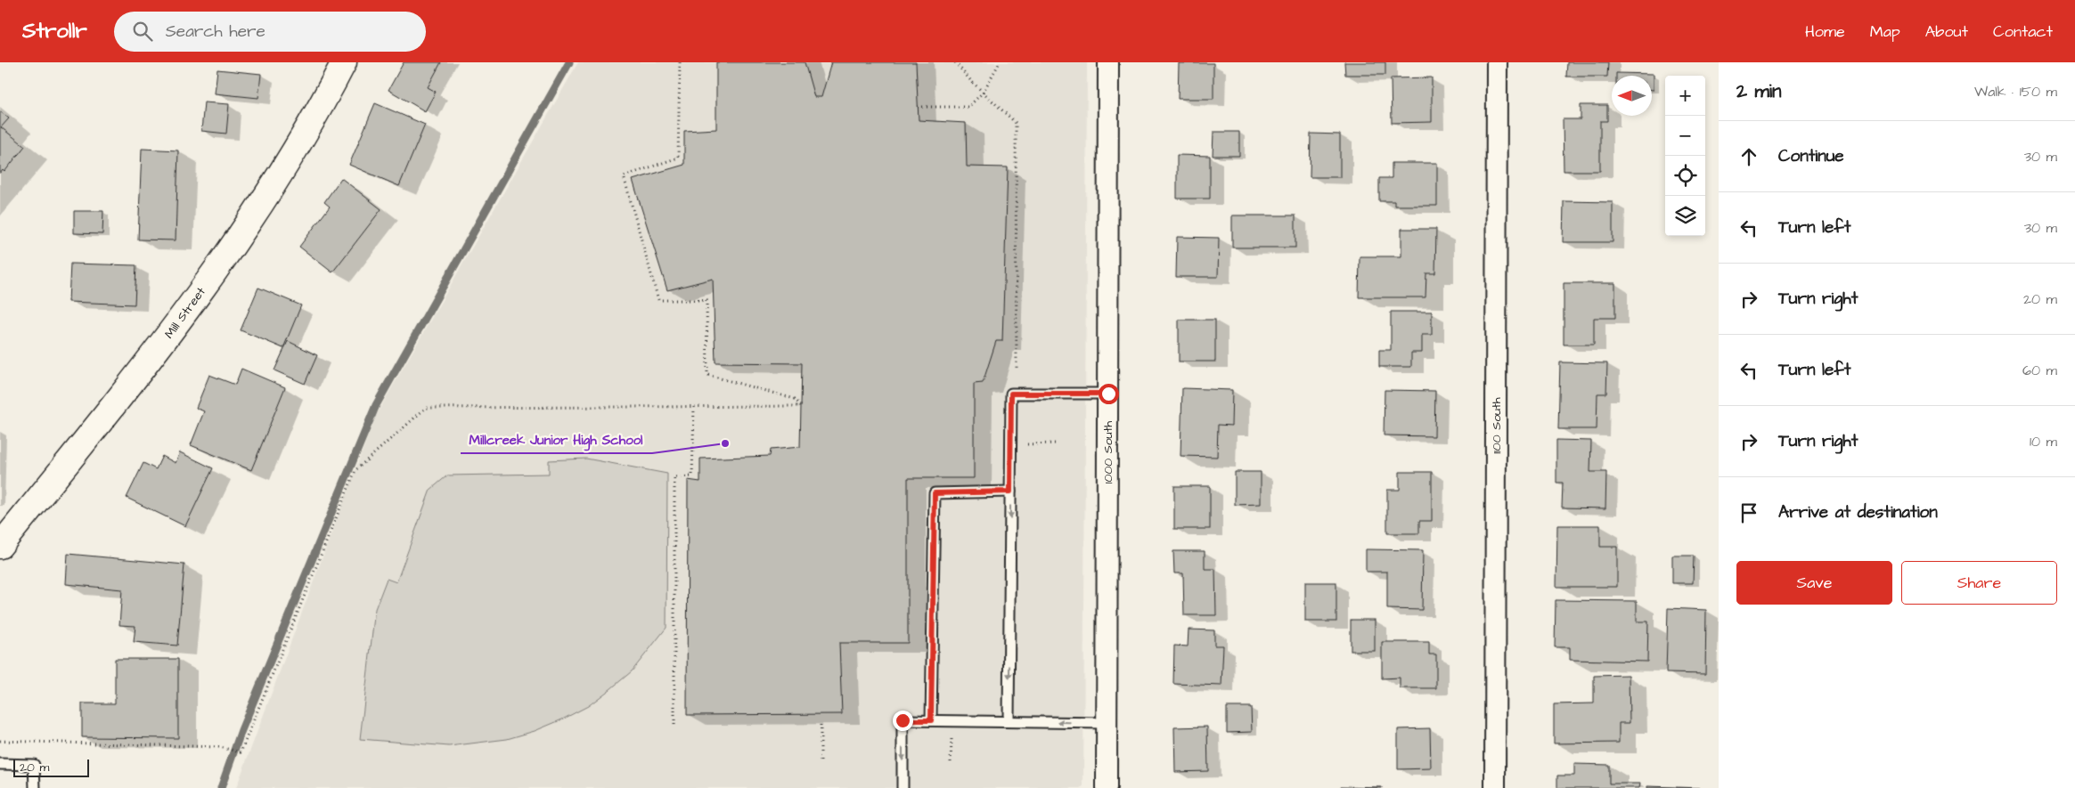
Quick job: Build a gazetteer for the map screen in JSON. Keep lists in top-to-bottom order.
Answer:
{
  "streets": {
    "street": ["Mill Street", "1100 South", "1000 South"]
  },
  "places": ["Millcreek Junior High School"],
  "scale_bar": "20 m",
  "north": "left",
  "page": {
    "header": "Strollr",
    "search": "Search here",
    "nav": [
      "Home",
      "Map",
      "About",
      "Contact"
    ],
    "heading": ["2 min", "Walk · 150 m"],
    "map_buttons": ["+", "−"],
    "list": [
      ["Continue", "30 m"],
      ["Turn left", "30 m"],
      ["Turn right", "20 m"],
      ["Turn left", "60 m"],
      ["Turn right", "10 m"],
      "Arrive at destination"
    ],
    "buttons": ["Save", "Share"],
    "scale": "20 m"
  }
}
